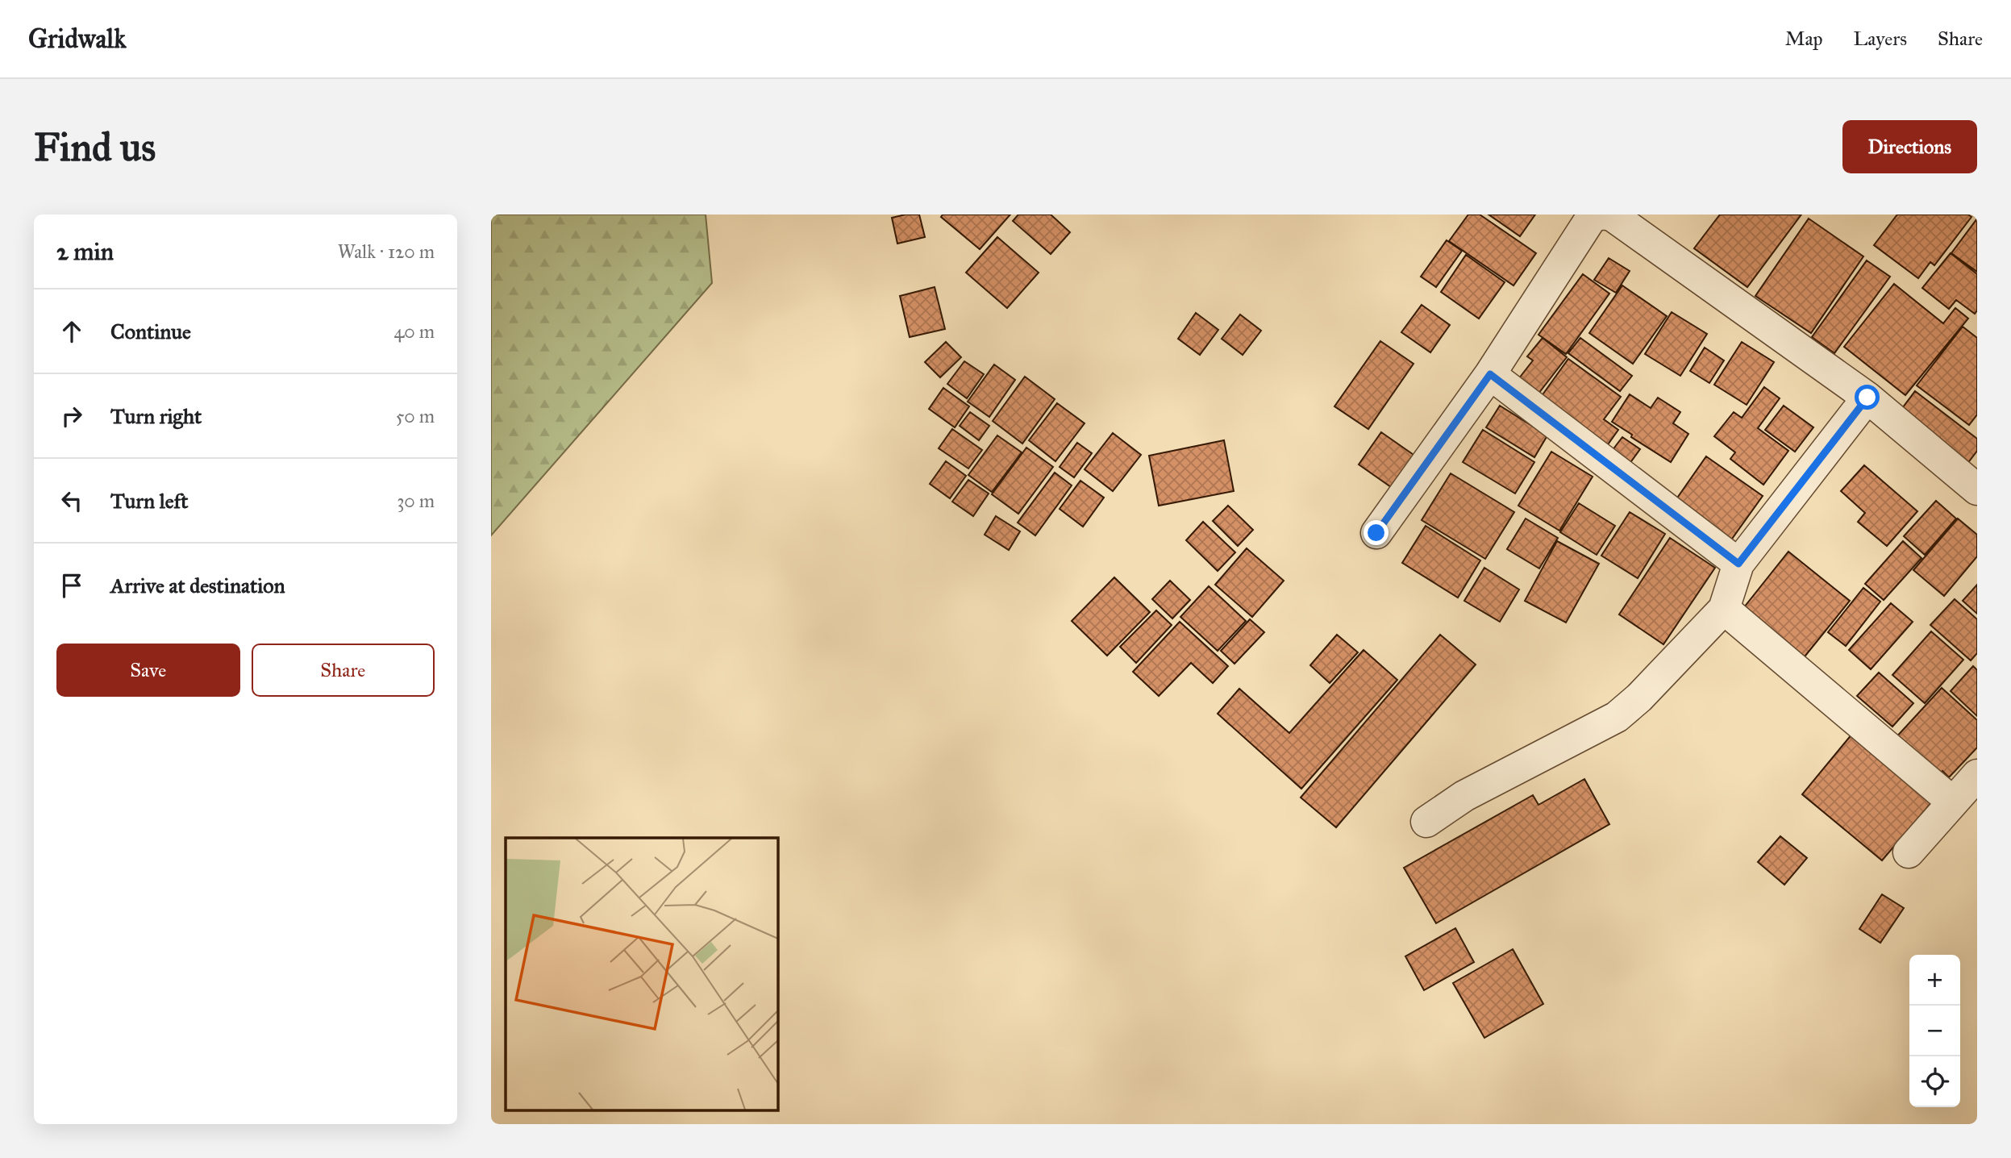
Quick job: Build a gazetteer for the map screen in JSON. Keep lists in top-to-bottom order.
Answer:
{
  "page": {
    "header": "Gridwalk",
    "nav": ["Map", "Layers", "Share"],
    "buttons": [
      "Directions",
      ["Save", "Share"]
    ],
    "title": "Find us",
    "heading": ["2 min", "Walk · 120 m"],
    "list": [
      ["Continue", "40 m"],
      ["Turn right", "50 m"],
      ["Turn left", "30 m"],
      "Arrive at destination"
    ],
    "map_buttons": ["+", "−"]
  }
}
